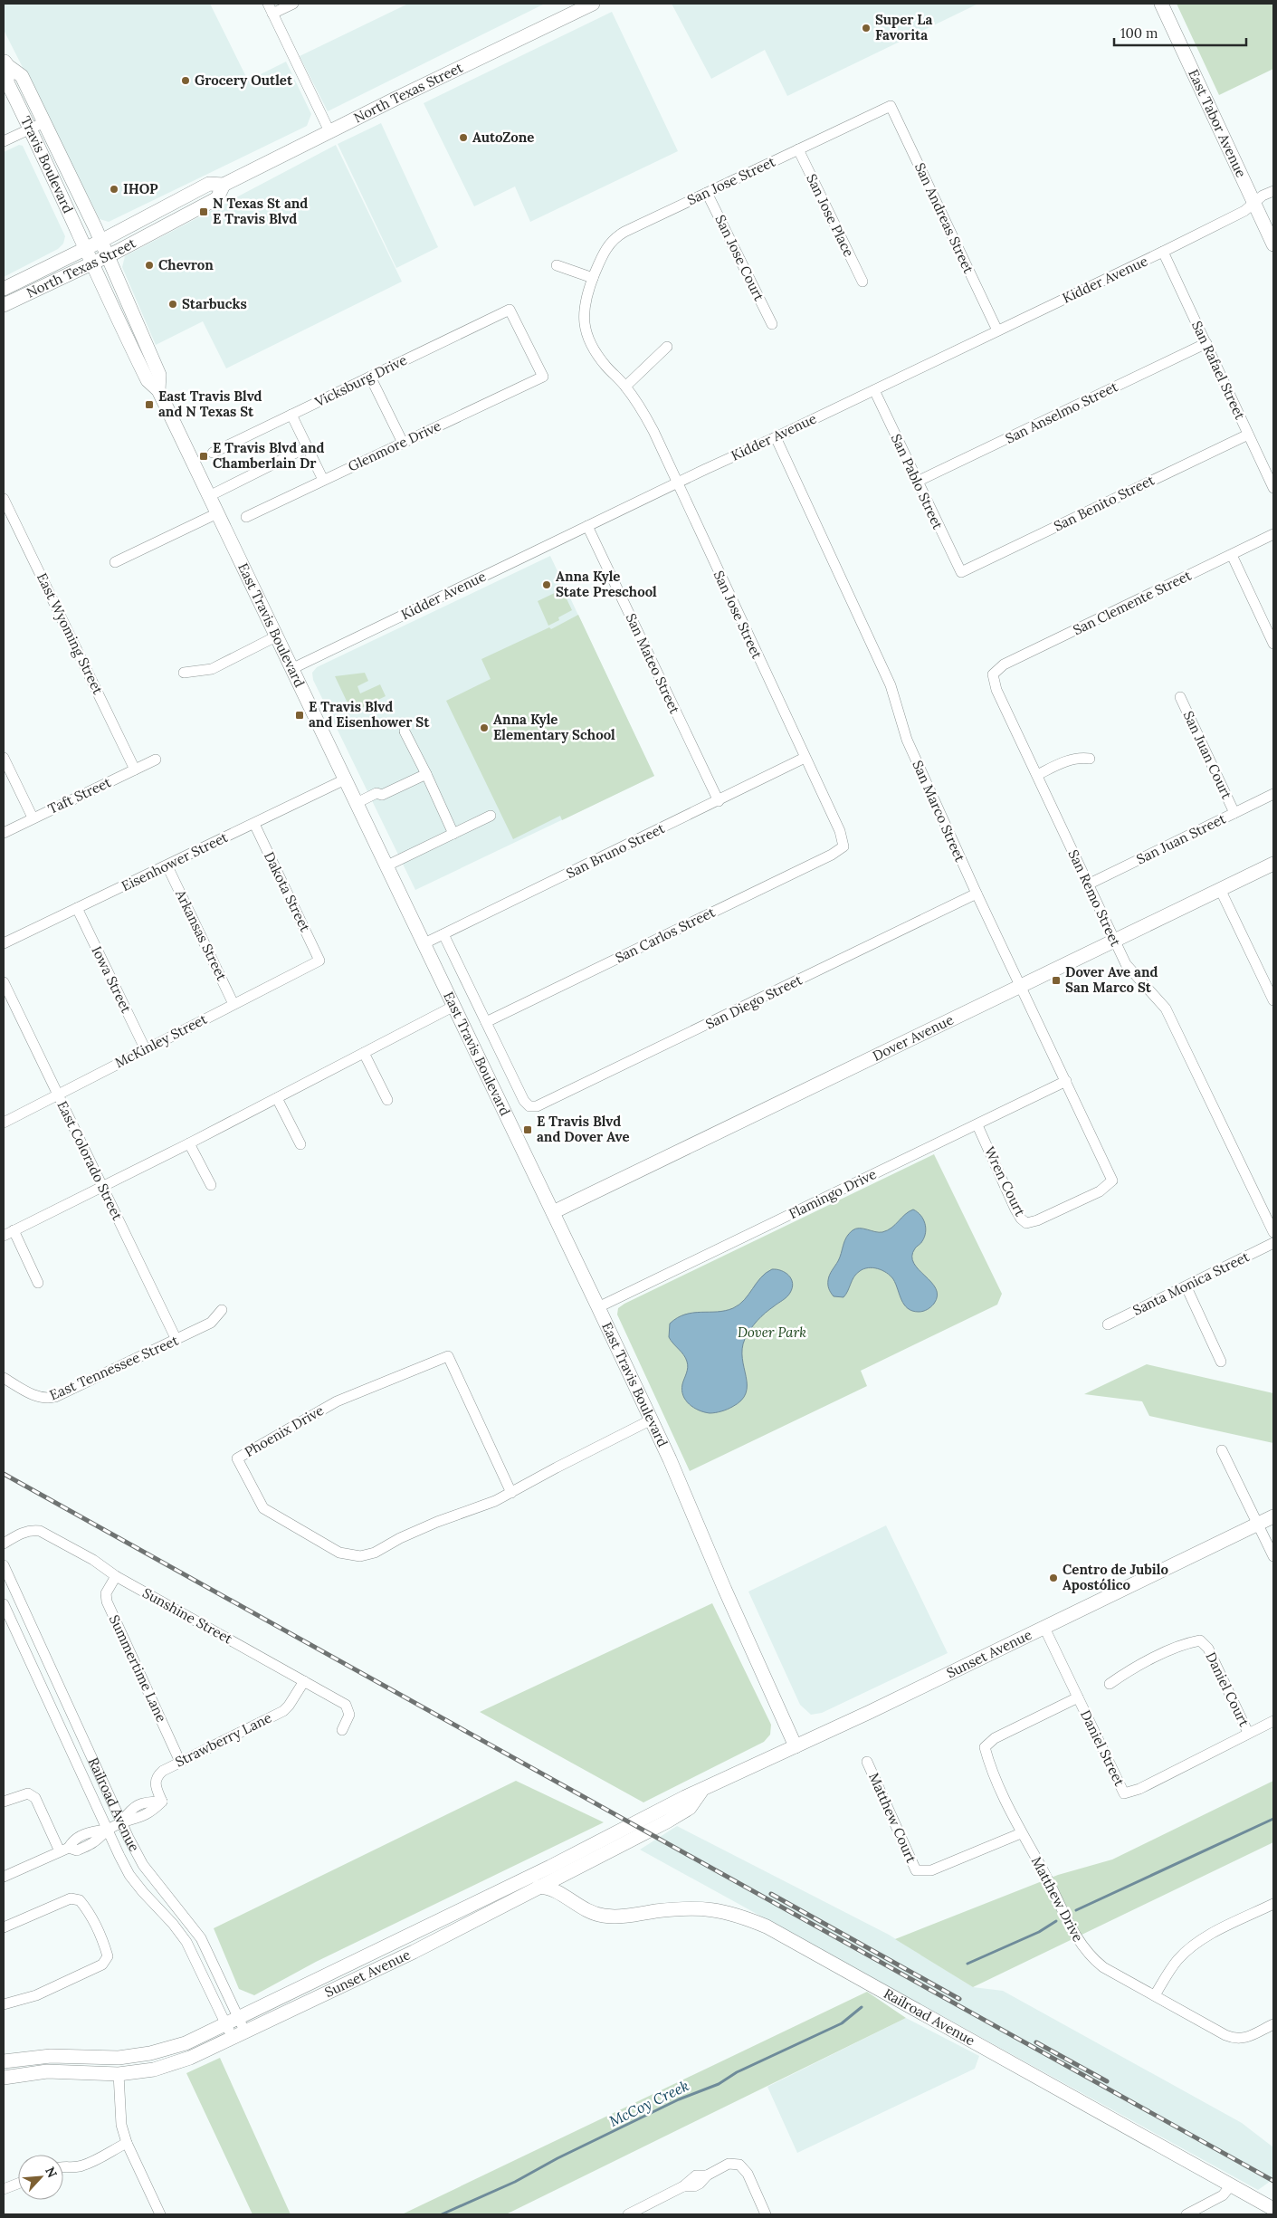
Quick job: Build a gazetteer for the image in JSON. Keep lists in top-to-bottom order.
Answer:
{
  "streets": {
    "main road": [
      "North Texas Street",
      "East Tabor Avenue",
      "Travis Boulevard",
      "East Travis Boulevard",
      "Dover Avenue",
      "Sunset Avenue",
      "Railroad Avenue"
    ],
    "street": [
      "San Jose Street",
      "San Jose Place",
      "San Andreas Street",
      "San Jose Court",
      "Kidder Avenue",
      "San Rafael Street",
      "Vicksburg Drive",
      "San Anselmo Street",
      "Glenmore Drive",
      "San Pablo Street",
      "San Benito Street",
      "San Clemente Street",
      "East Wyoming Street",
      "San Mateo Street",
      "San Juan Court",
      "Taft Street",
      "San Marco Street",
      "San Juan Street",
      "San Bruno Street",
      "Eisenhower Street",
      "Dakota Street",
      "San Remo Street",
      "Arkansas Street",
      "San Carlos Street",
      "Iowa Street",
      "San Diego Street",
      "McKinley Street",
      "East Colorado Street",
      "Wren Court",
      "Flamingo Drive",
      "Santa Monica Street",
      "East Tennessee Street",
      "Phoenix Drive",
      "Sunshine Street",
      "Summertime Lane",
      "Daniel Court",
      "Strawberry Lane",
      "Daniel Street",
      "Matthew Court",
      "Matthew Drive"
    ]
  },
  "crossings": [
    ["North Texas Street", "Travis Boulevard"],
    ["North Texas Street", "East Travis Boulevard"],
    ["East Tabor Avenue", "Kidder Avenue"],
    ["Travis Boulevard", "East Travis Boulevard"],
    ["San Jose Street", "San Jose Place"],
    ["San Jose Street", "San Andreas Street"],
    ["San Jose Street", "San Jose Court"],
    ["San Jose Street", "Kidder Avenue"],
    ["San Jose Street", "San Bruno Street"],
    ["San Jose Street", "San Carlos Street"],
    ["San Andreas Street", "Kidder Avenue"],
    ["Kidder Avenue", "San Rafael Street"],
    ["Kidder Avenue", "San Pablo Street"],
    ["Kidder Avenue", "East Travis Boulevard"],
    ["Kidder Avenue", "San Mateo Street"],
    ["Kidder Avenue", "San Marco Street"],
    ["San Rafael Street", "San Anselmo Street"],
    ["San Rafael Street", "San Benito Street"],
    ["Vicksburg Drive", "Glenmore Drive"],
    ["San Anselmo Street", "San Pablo Street"],
    ["San Pablo Street", "San Benito Street"],
    ["San Clemente Street", "San Remo Street"],
    ["East Travis Boulevard", "San Bruno Street"],
    ["East Travis Boulevard", "Eisenhower Street"],
    ["East Travis Boulevard", "San Carlos Street"],
    ["East Travis Boulevard", "San Diego Street"],
    ["East Travis Boulevard", "Dover Avenue"],
    ["East Travis Boulevard", "Flamingo Drive"],
    ["East Travis Boulevard", "Phoenix Drive"],
    ["East Travis Boulevard", "Sunset Avenue"],
    ["East Wyoming Street", "Taft Street"],
    ["San Mateo Street", "San Bruno Street"],
    ["San Juan Court", "San Juan Street"],
    ["San Marco Street", "San Diego Street"],
    ["San Marco Street", "Dover Avenue"],
    ["San Marco Street", "Wren Court"],
    ["San Marco Street", "Flamingo Drive"],
    ["San Juan Street", "San Remo Street"],
    ["Eisenhower Street", "Dakota Street"],
    ["Eisenhower Street", "Arkansas Street"],
    ["Eisenhower Street", "Iowa Street"],
    ["Dakota Street", "McKinley Street"],
    ["San Remo Street", "Dover Avenue"],
    ["Arkansas Street", "McKinley Street"],
    ["Iowa Street", "McKinley Street"],
    ["McKinley Street", "East Colorado Street"],
    ["East Colorado Street", "East Tennessee Street"],
    ["Wren Court", "Flamingo Drive"],
    ["Sunshine Street", "Summertime Lane"],
    ["Sunshine Street", "Strawberry Lane"],
    ["Sunset Avenue", "Daniel Street"],
    ["Sunset Avenue", "Railroad Avenue"],
    ["Summertime Lane", "Strawberry Lane"],
    ["Daniel Court", "Daniel Street"],
    ["Strawberry Lane", "Railroad Avenue"],
    ["Daniel Street", "Matthew Drive"],
    ["Matthew Court", "Matthew Drive"]
  ],
  "water": ["McCoy Creek"],
  "parks": ["Dover Park"],
  "places": {
    "other": [
      "Super La Favorita",
      "Grocery Outlet",
      "AutoZone",
      "IHOP",
      "Chevron",
      "Starbucks",
      "Anna Kyle State Preschool",
      "Anna Kyle Elementary School",
      "Centro de Jubilo Apostólico"
    ],
    "transit": [
      "N Texas St and E Travis Blvd",
      "East Travis Blvd and N Texas St",
      "E Travis Blvd and Chamberlain Dr",
      "E Travis Blvd and Eisenhower St",
      "Dover Ave and San Marco St",
      "E Travis Blvd and Dover Ave"
    ]
  },
  "scale_bar": "100 m",
  "north": "top right"
}
